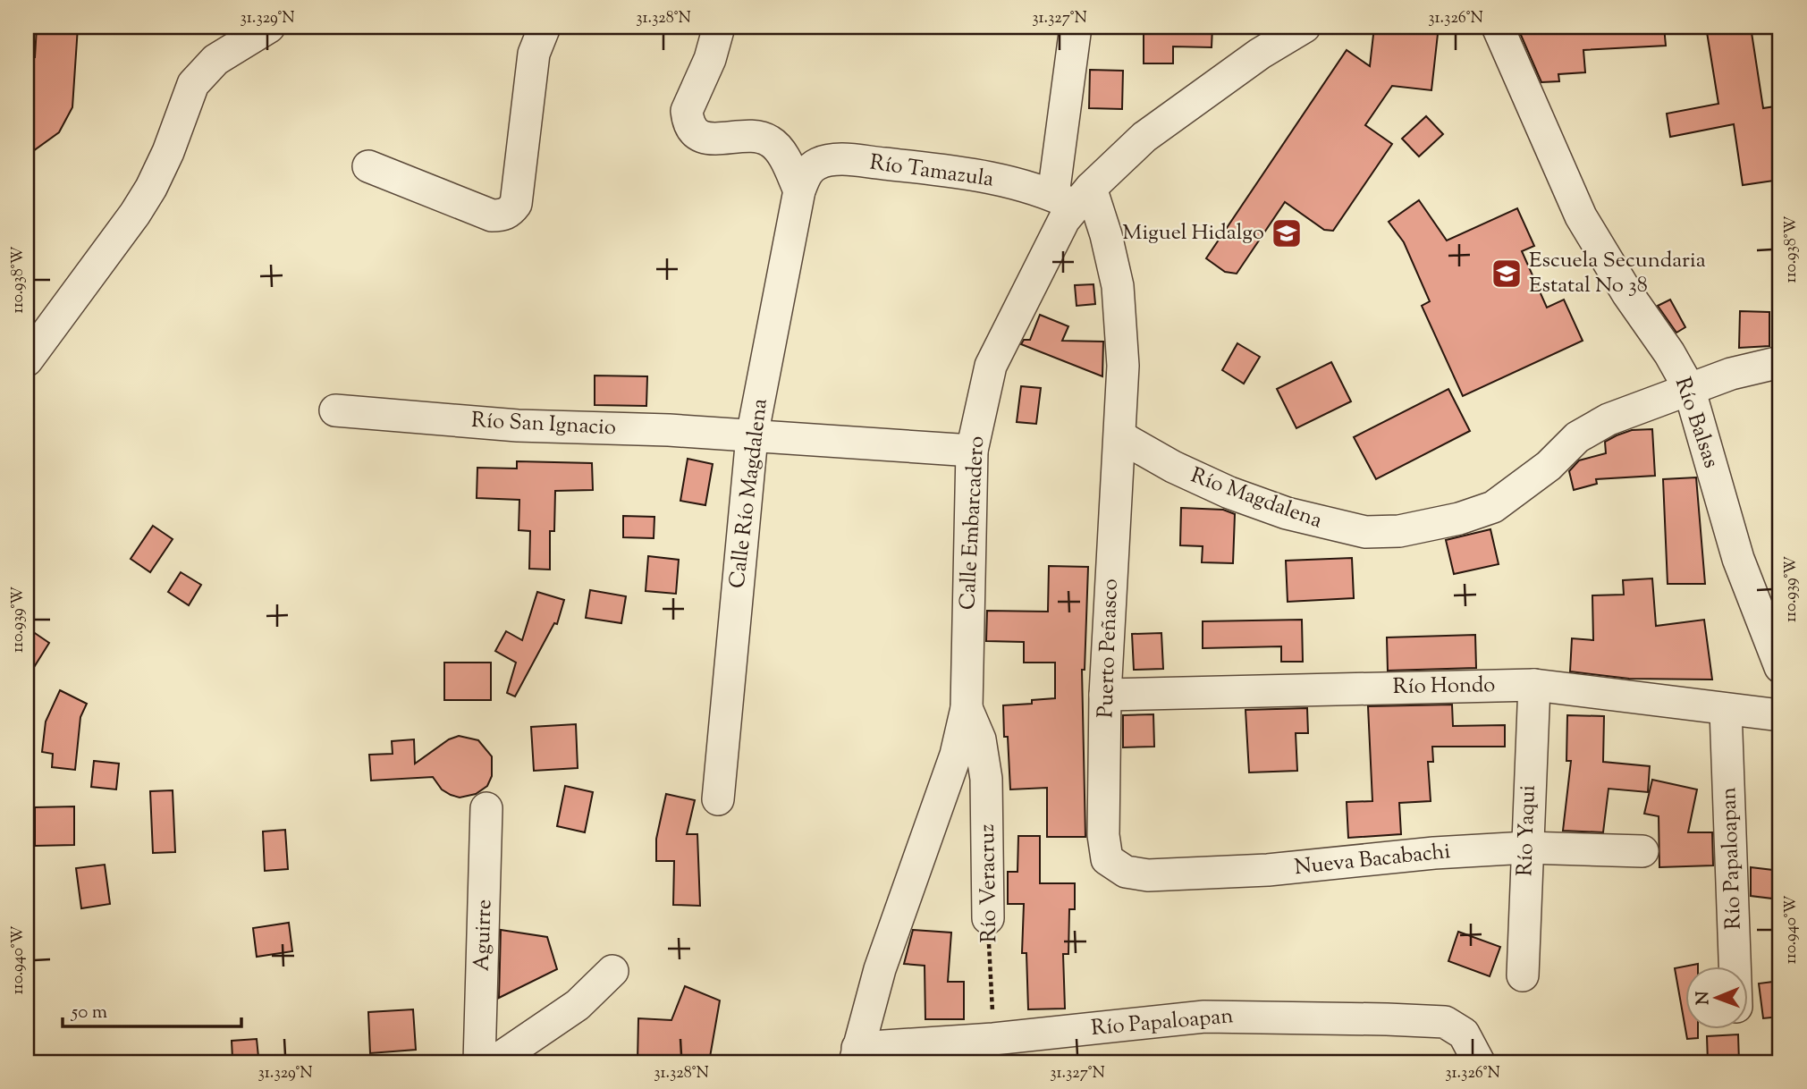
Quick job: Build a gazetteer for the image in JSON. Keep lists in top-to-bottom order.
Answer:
{
  "streets": {
    "street": [
      "Río Tamazula",
      "Río Balsas",
      "Río San Ignacio",
      "Calle Río Magdalena",
      "Río Magdalena",
      "Calle Embarcadero",
      "Puerto Peñasco",
      "Río Hondo",
      "Río Yaqui",
      "Río Papaloapan",
      "Nueva Bacabachi",
      "Río Veracruz",
      "Aguirre"
    ]
  },
  "crossings": [
    ["Río Tamazula", "Calle Río Magdalena"],
    ["Río Tamazula", "Calle Embarcadero"],
    ["Río Balsas", "Río Magdalena"],
    ["Río San Ignacio", "Calle Río Magdalena"],
    ["Río San Ignacio", "Calle Embarcadero"],
    ["Río Magdalena", "Puerto Peñasco"],
    ["Calle Embarcadero", "Río Papaloapan"],
    ["Calle Embarcadero", "Río Veracruz"],
    ["Puerto Peñasco", "Río Hondo"],
    ["Puerto Peñasco", "Nueva Bacabachi"],
    ["Río Hondo", "Río Yaqui"],
    ["Río Hondo", "Río Papaloapan"],
    ["Río Yaqui", "Nueva Bacabachi"],
    ["Río Papaloapan", "Río Veracruz"]
  ],
  "places": {
    "school or university": ["Miguel Hidalgo", "Escuela Secundaria Estatal No 38"]
  },
  "scale_bar": "50 m",
  "north": "left",
  "coordinates": [
    "31.329°N",
    "31.328°N",
    "31.327°N",
    "31.326°N",
    "110.938°W",
    "110.939°W",
    "110.940°W"
  ]
}
